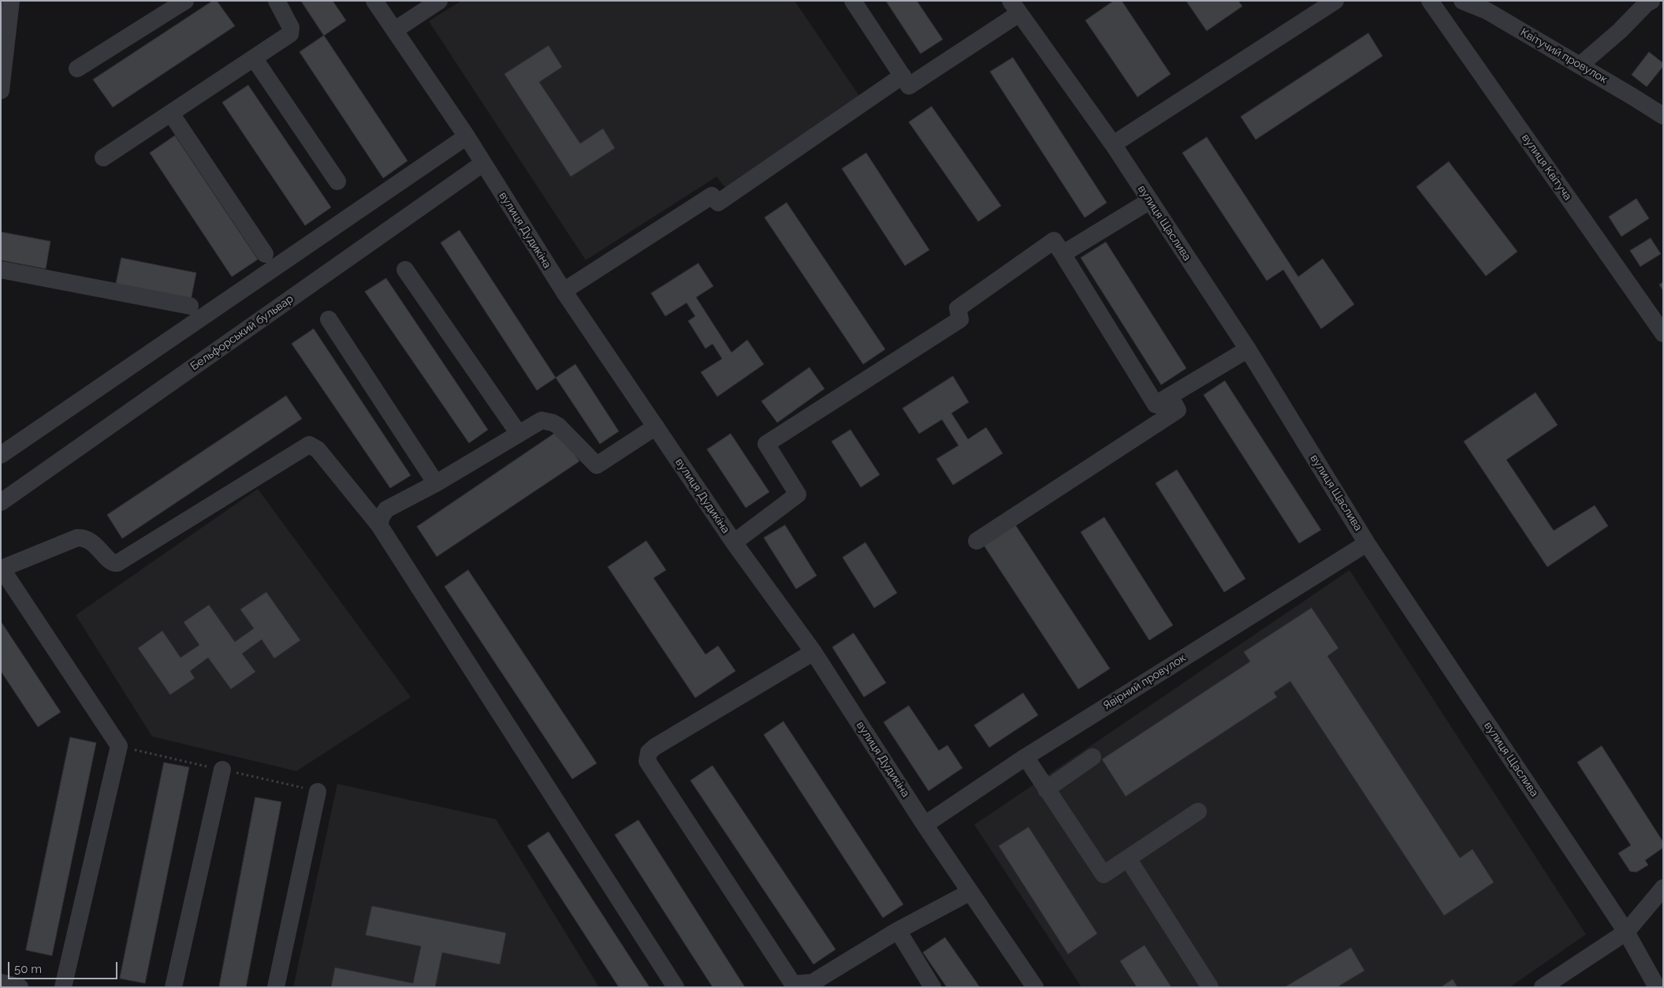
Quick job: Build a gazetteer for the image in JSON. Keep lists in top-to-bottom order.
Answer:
{
  "streets": {
    "street": [
      "Квітучий провулок",
      "вулиця Квітуча",
      "вулиця Щаслива",
      "вулиця Дудикіна",
      "Бельфорський бульвар",
      "Явірний провулок"
    ]
  },
  "crossings": [
    ["вулиця Щаслива", "Явірний провулок"],
    ["вулиця Дудикіна", "Бельфорський бульвар"],
    ["вулиця Дудикіна", "Явірний провулок"]
  ],
  "scale_bar": "50 m"
}
